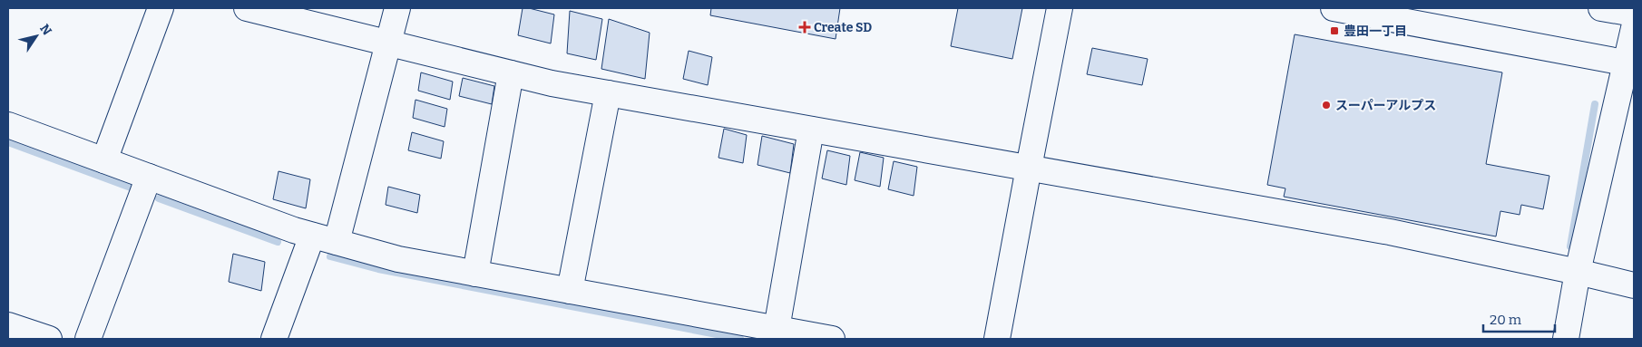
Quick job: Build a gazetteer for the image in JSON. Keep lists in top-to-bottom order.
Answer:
{
  "places": {
    "health": ["Create SD"],
    "transit": ["豊田一丁目"],
    "other": ["スーパーアルプス"]
  },
  "scale_bar": "20 m",
  "north": "top right"
}
